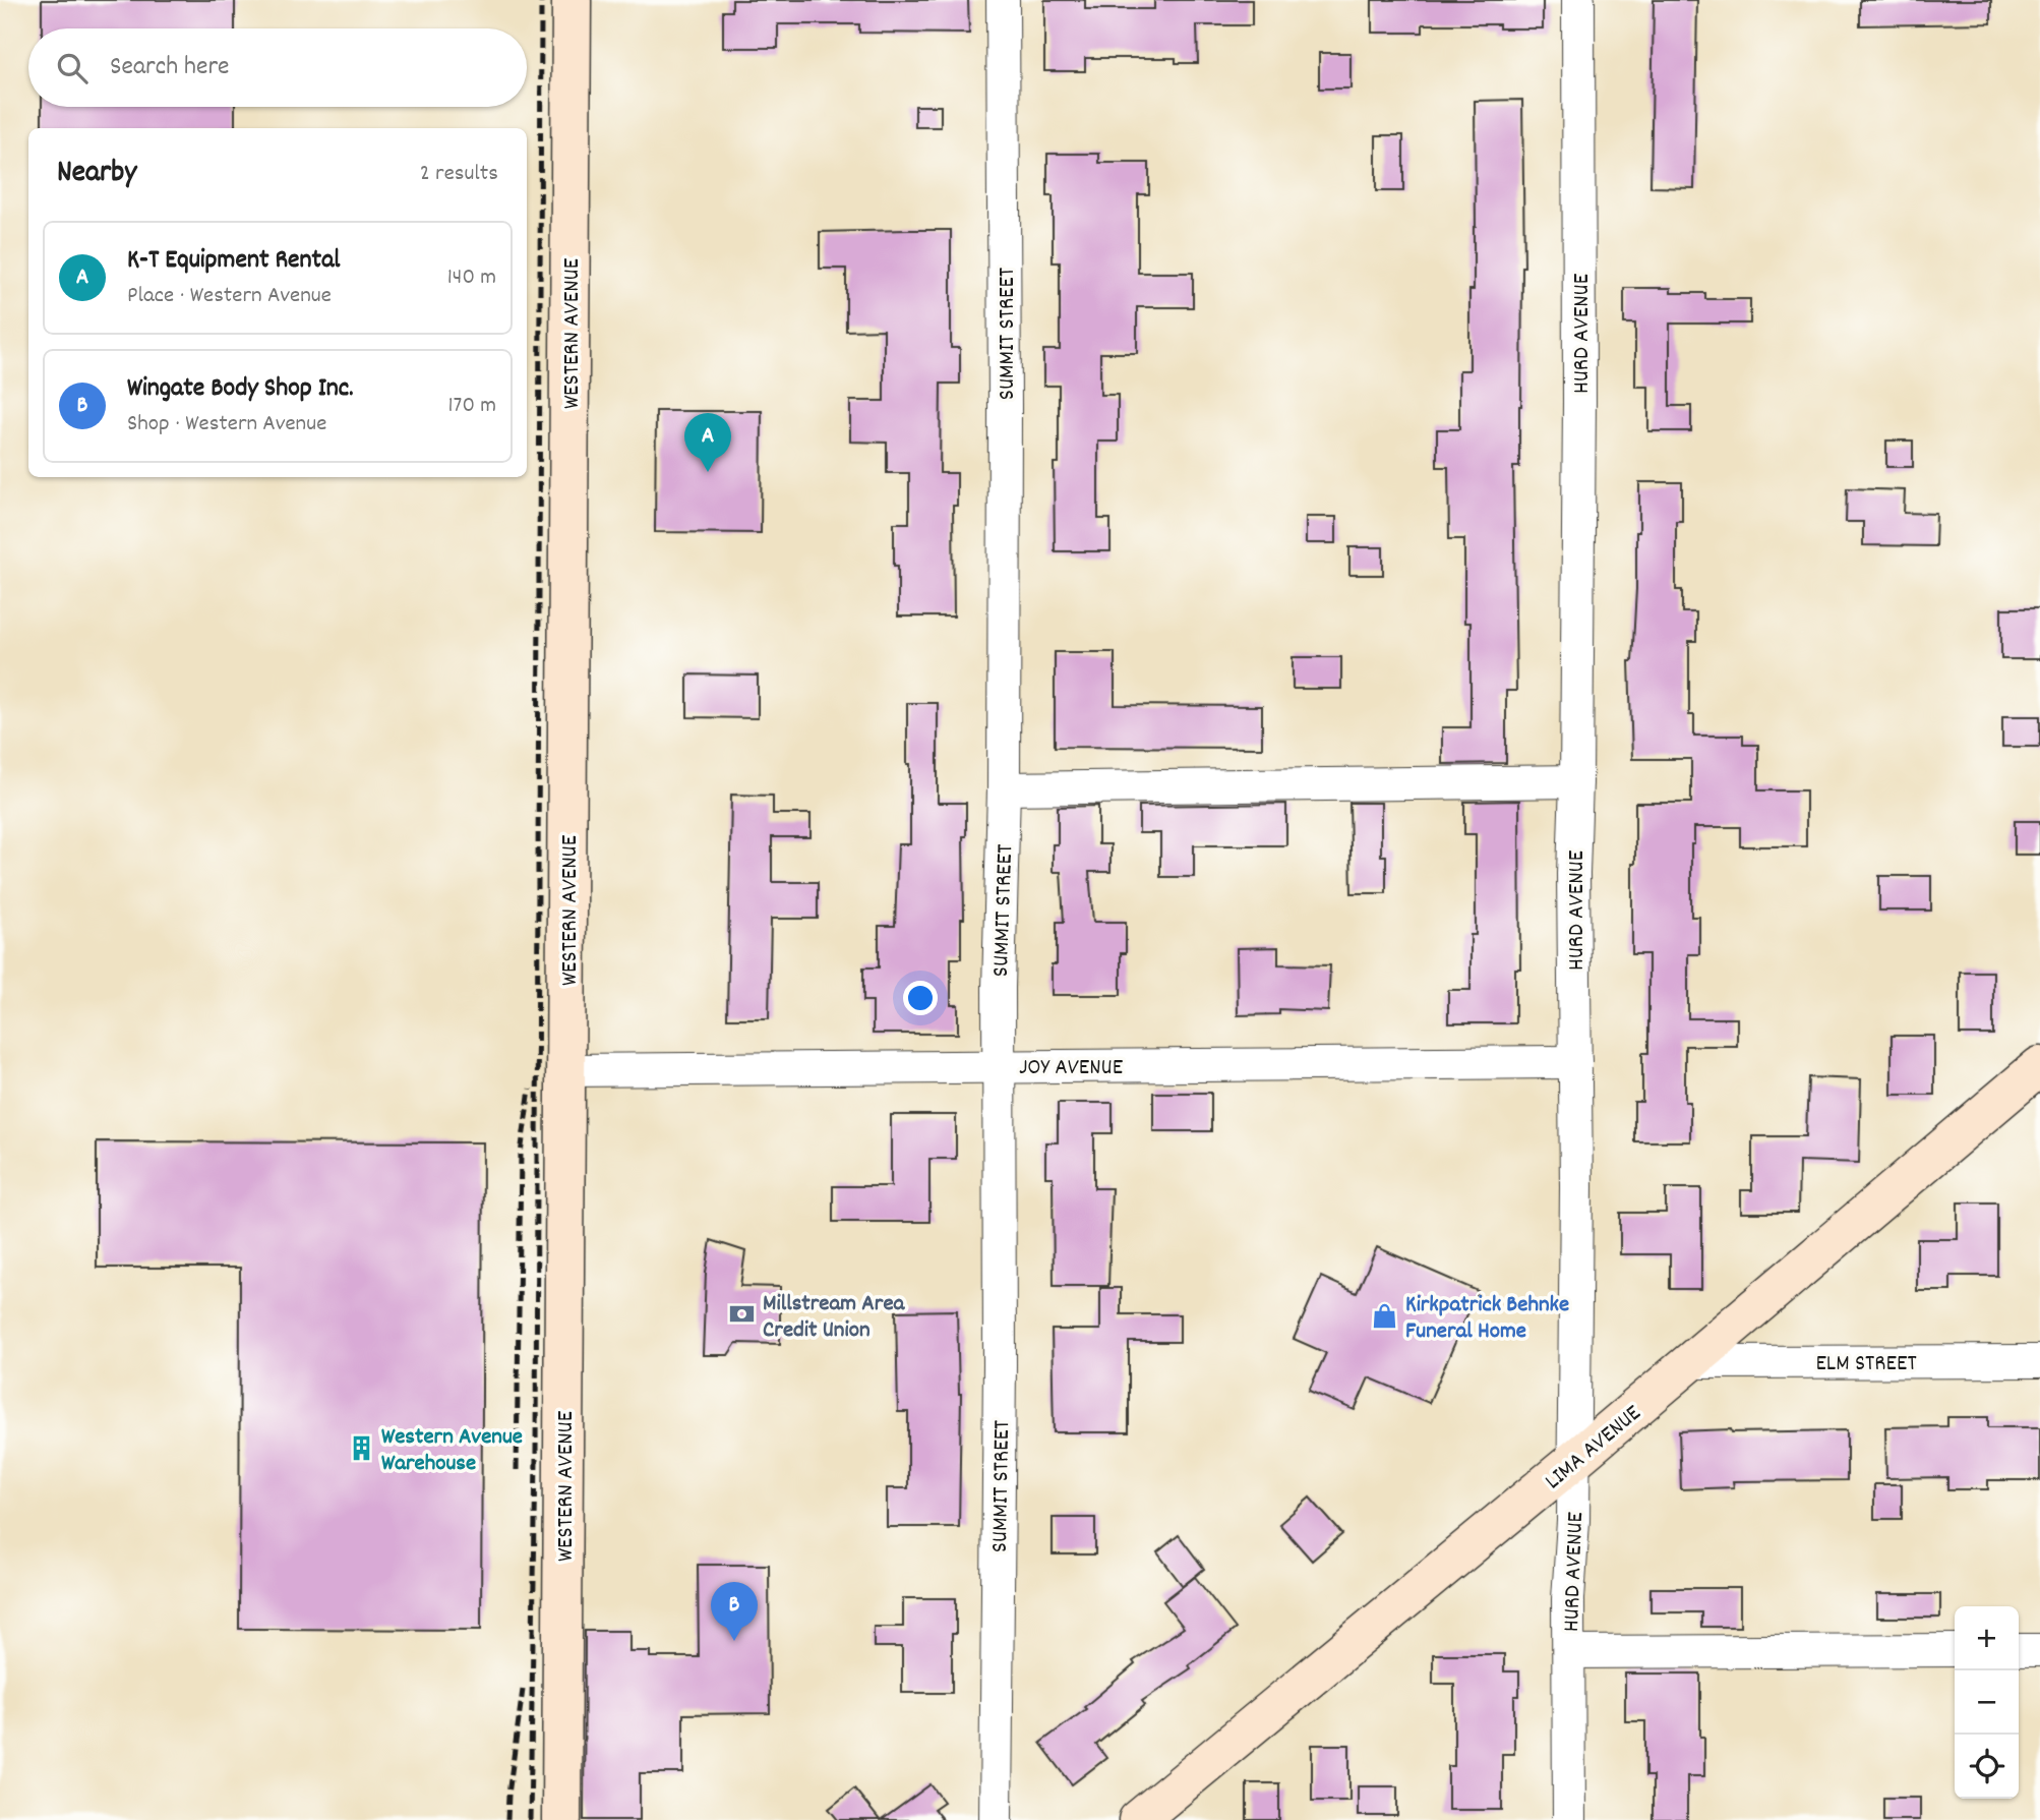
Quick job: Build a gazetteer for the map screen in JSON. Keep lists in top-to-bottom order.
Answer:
{
  "streets": {
    "main road": ["WESTERN AVENUE", "LIMA AVENUE"],
    "street": [
      "SUMMIT STREET",
      "HURD AVENUE",
      "JOY AVENUE",
      "ELM STREET"
    ]
  },
  "crossings": [
    ["WESTERN AVENUE", "JOY AVENUE"],
    ["SUMMIT STREET", "JOY AVENUE"],
    ["HURD AVENUE", "JOY AVENUE"],
    ["HURD AVENUE", "LIMA AVENUE"],
    ["ELM STREET", "LIMA AVENUE"]
  ],
  "places": {
    "bank": ["Millstream Area Credit Union"],
    "shop": ["Kirkpatrick Behnke Funeral Home"],
    "building": ["Western Avenue Warehouse"]
  },
  "page": {
    "search": "Search here",
    "heading": ["Nearby", "2 results"],
    "list": [
      {
        "mark": "A",
        "name": "K-T Equipment Rental",
        "note": "Place · Western Avenue",
        "value": "140 m"
      },
      {
        "mark": "B",
        "name": "Wingate Body Shop Inc.",
        "note": "Shop · Western Avenue",
        "value": "170 m"
      }
    ],
    "pins": ["A", "B"],
    "map_buttons": ["+", "−"]
  }
}
